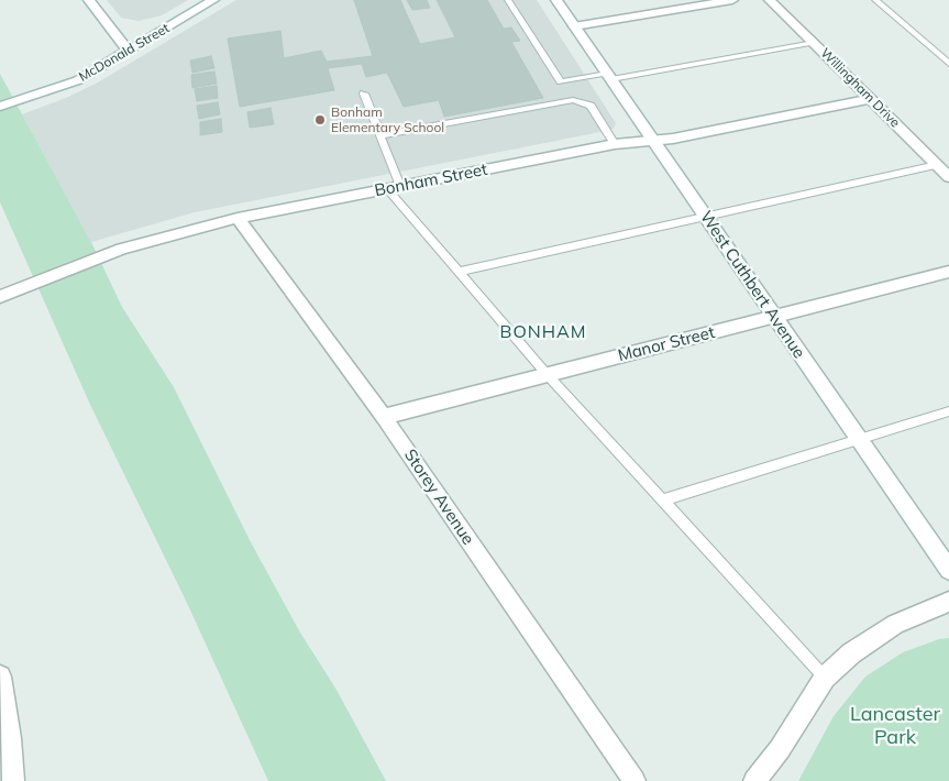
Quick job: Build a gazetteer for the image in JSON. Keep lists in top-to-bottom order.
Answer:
{
  "streets": {
    "street": [
      "McDonald Street",
      "Willingham Drive",
      "Bonham Street",
      "West Cuthbert Avenue",
      "Manor Street",
      "Storey Avenue"
    ]
  },
  "crossings": [
    ["Willingham Drive", "Bonham Street"],
    ["Bonham Street", "West Cuthbert Avenue"],
    ["Bonham Street", "Storey Avenue"],
    ["West Cuthbert Avenue", "Manor Street"],
    ["Manor Street", "Storey Avenue"]
  ],
  "districts": ["BONHAM"],
  "parks": ["Lancaster Park"],
  "places": ["Bonham Elementary School"]
}
